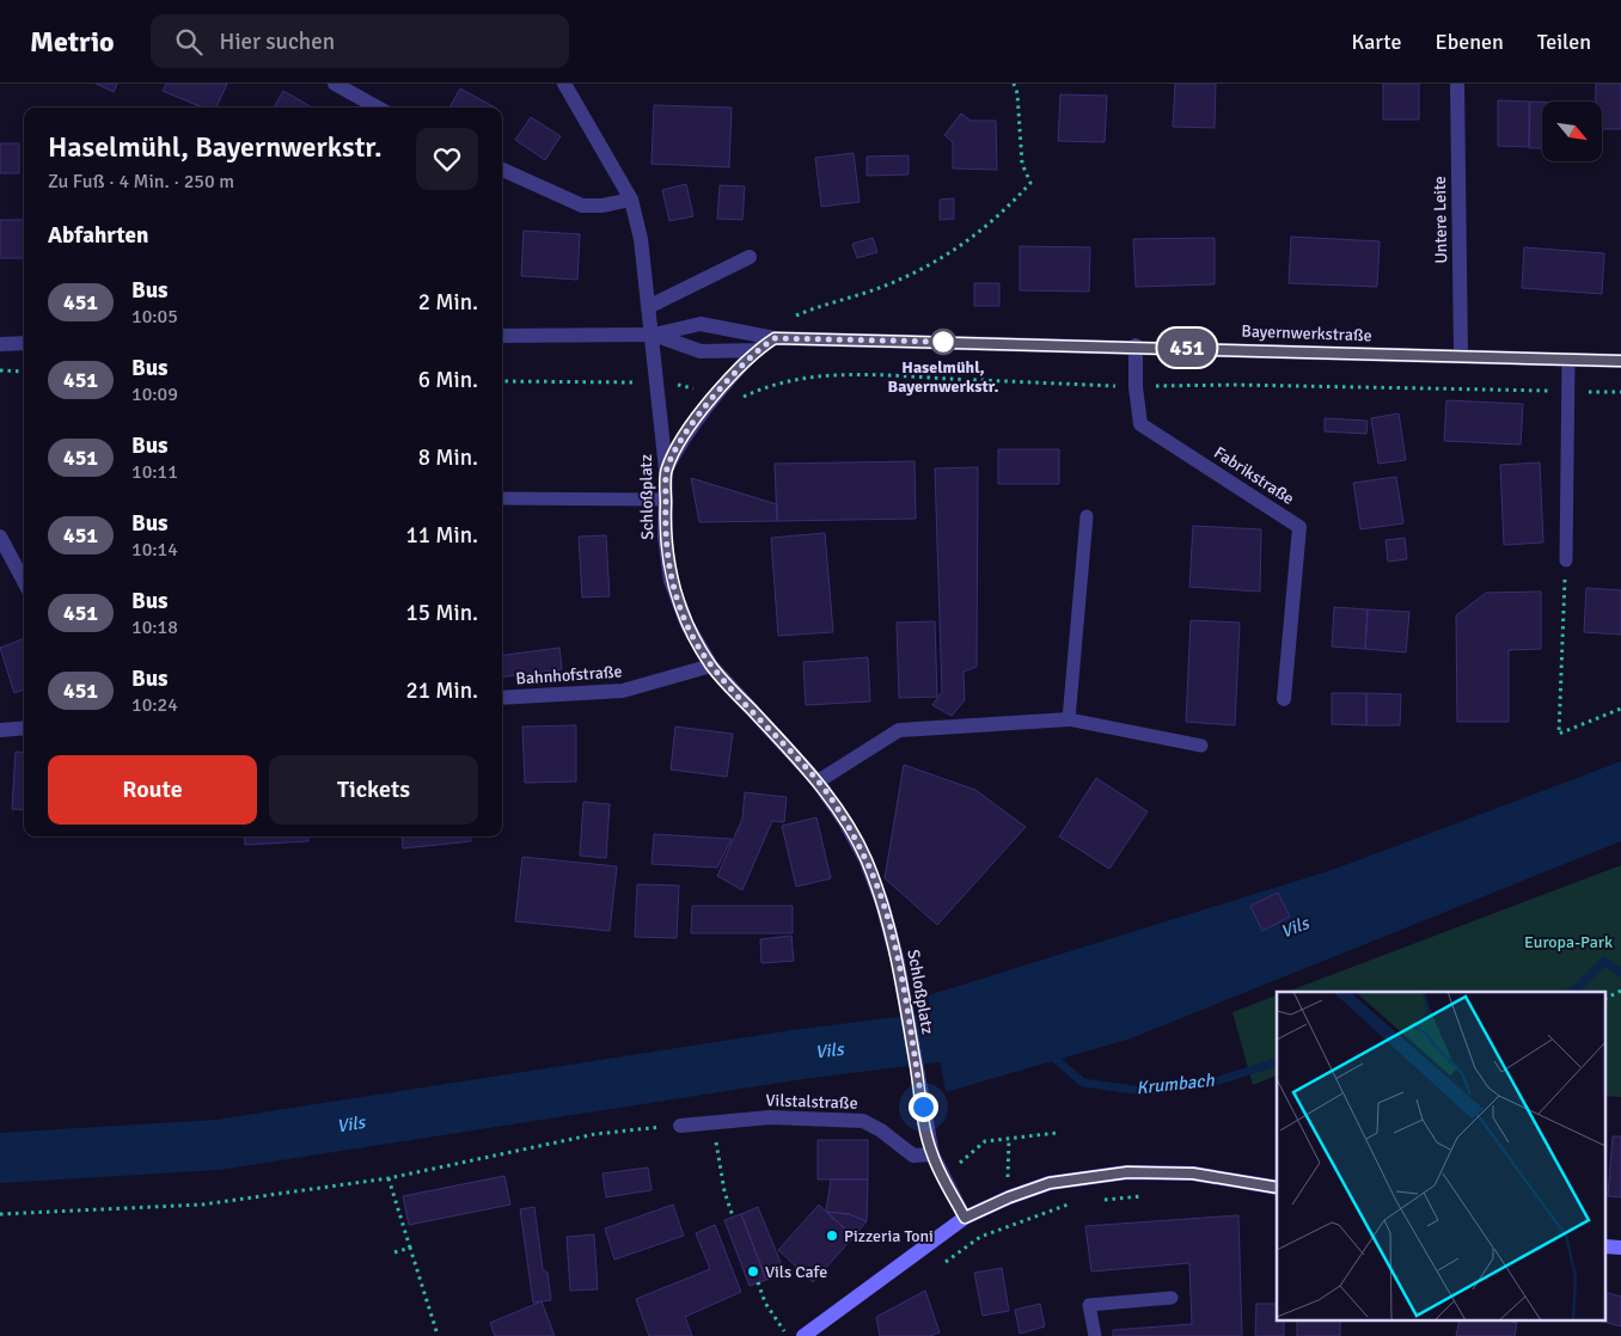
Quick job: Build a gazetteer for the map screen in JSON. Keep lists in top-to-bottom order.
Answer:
{
  "streets": {
    "street": [
      "Untere Leite",
      "Bayernwerkstraße",
      "Fabrikstraße",
      "Schloßplatz",
      "Bahnhofstraße",
      "Vilstalstraße"
    ]
  },
  "crossings": [
    ["Untere Leite", "Bayernwerkstraße"],
    ["Bayernwerkstraße", "Fabrikstraße"],
    ["Bayernwerkstraße", "Schloßplatz"],
    ["Schloßplatz", "Bahnhofstraße"],
    ["Schloßplatz", "Vilstalstraße"]
  ],
  "water": ["Vils", "Krumbach"],
  "parks": ["Europa-Park"],
  "places": ["Haselmühl, Bayernwerkstr.", "Pizzeria Toni", "Vils Cafe"],
  "lines": ["bus line 451"],
  "north": "bottom right",
  "page": {
    "header": "Metrio",
    "search": "Hier suchen",
    "nav": ["Karte", "Ebenen", "Teilen"],
    "on_map": "451",
    "heading": [
      ["Haselmühl, Bayernwerkstr.", "Zu Fuß · 4 Min. · 250 m"],
      "Abfahrten"
    ],
    "list": [
      {
        "mark": "451",
        "name": "Bus",
        "note": "10:05",
        "value": "2 Min."
      },
      {
        "mark": "451",
        "name": "Bus",
        "note": "10:09",
        "value": "6 Min."
      },
      {
        "mark": "451",
        "name": "Bus",
        "note": "10:11",
        "value": "8 Min."
      },
      {
        "mark": "451",
        "name": "Bus",
        "note": "10:14",
        "value": "11 Min."
      },
      {
        "mark": "451",
        "name": "Bus",
        "note": "10:18",
        "value": "15 Min."
      },
      {
        "mark": "451",
        "name": "Bus",
        "note": "10:24",
        "value": "21 Min."
      }
    ],
    "buttons": ["Route", "Tickets"]
  }
}
